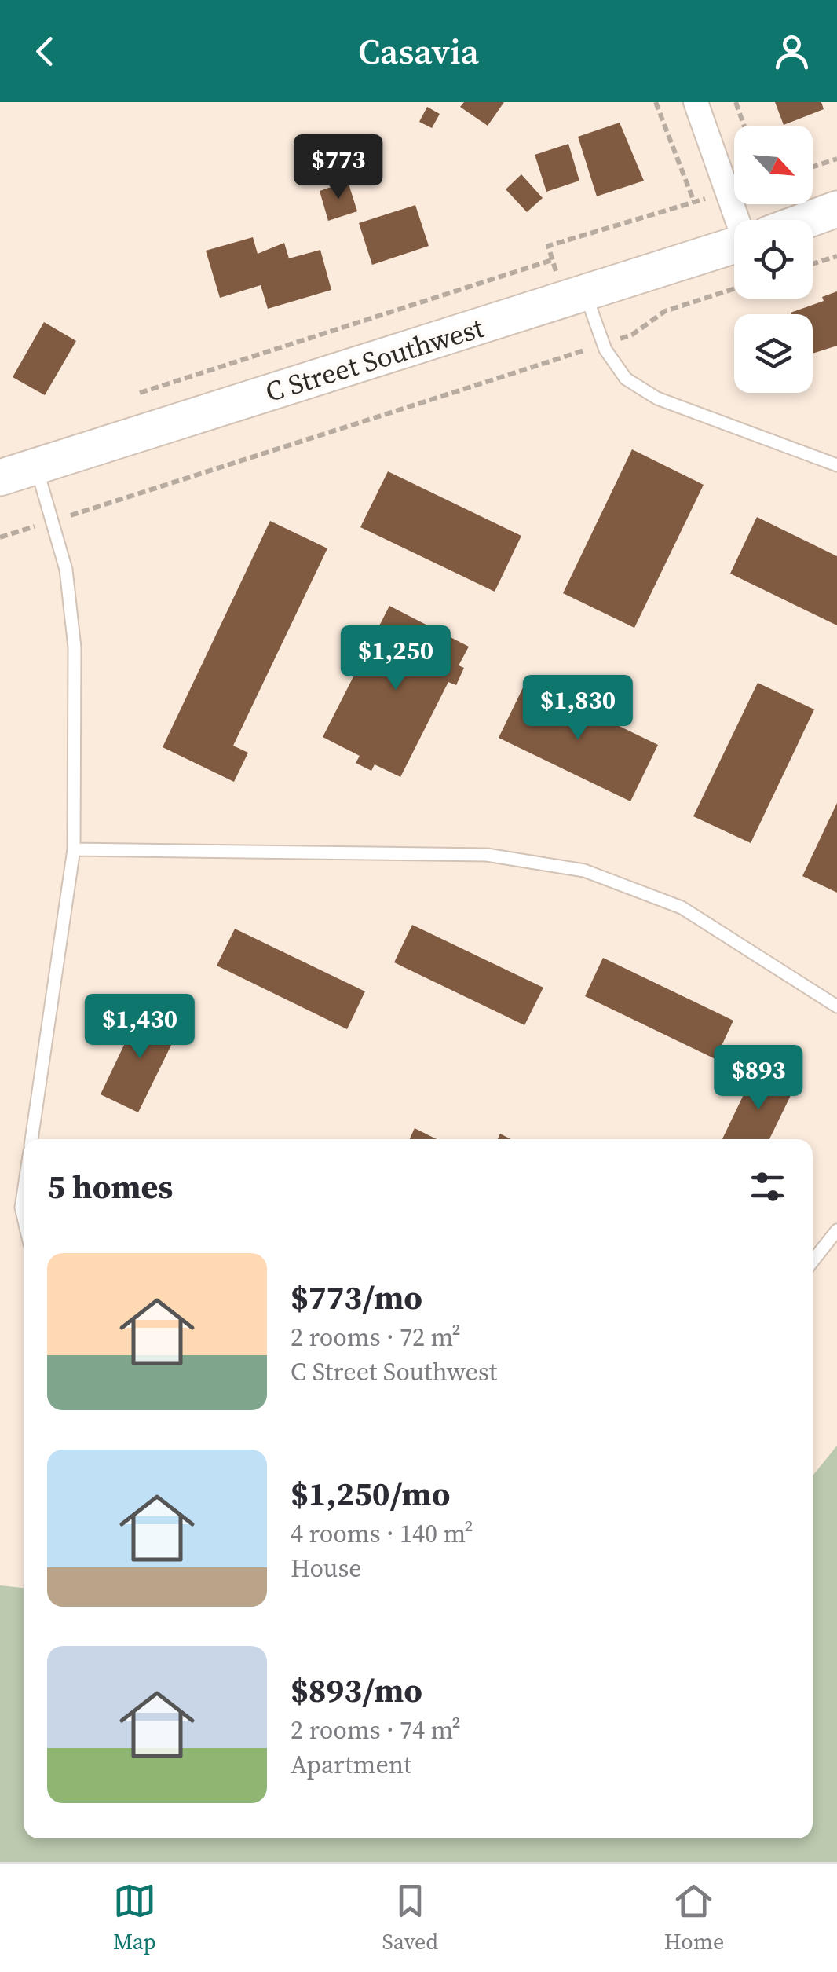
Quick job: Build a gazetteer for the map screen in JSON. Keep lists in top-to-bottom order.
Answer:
{
  "streets": {
    "main road": ["C Street Southwest"]
  },
  "north": "bottom right",
  "page": {
    "header": "Casavia",
    "price": [
      "$773",
      "$1,250",
      "$1,830",
      "$1,430",
      "$893"
    ],
    "heading": "5 homes",
    "list": [
      {
        "name": "$773/mo",
        "note": "2 rooms · 72 m² · C Street Southwest"
      },
      {
        "name": "$1,250/mo",
        "note": "4 rooms · 140 m² · House"
      },
      {
        "name": "$893/mo",
        "note": "2 rooms · 74 m² · Apartment"
      }
    ],
    "tabs": ["Map", "Saved", "Home"]
  }
}
